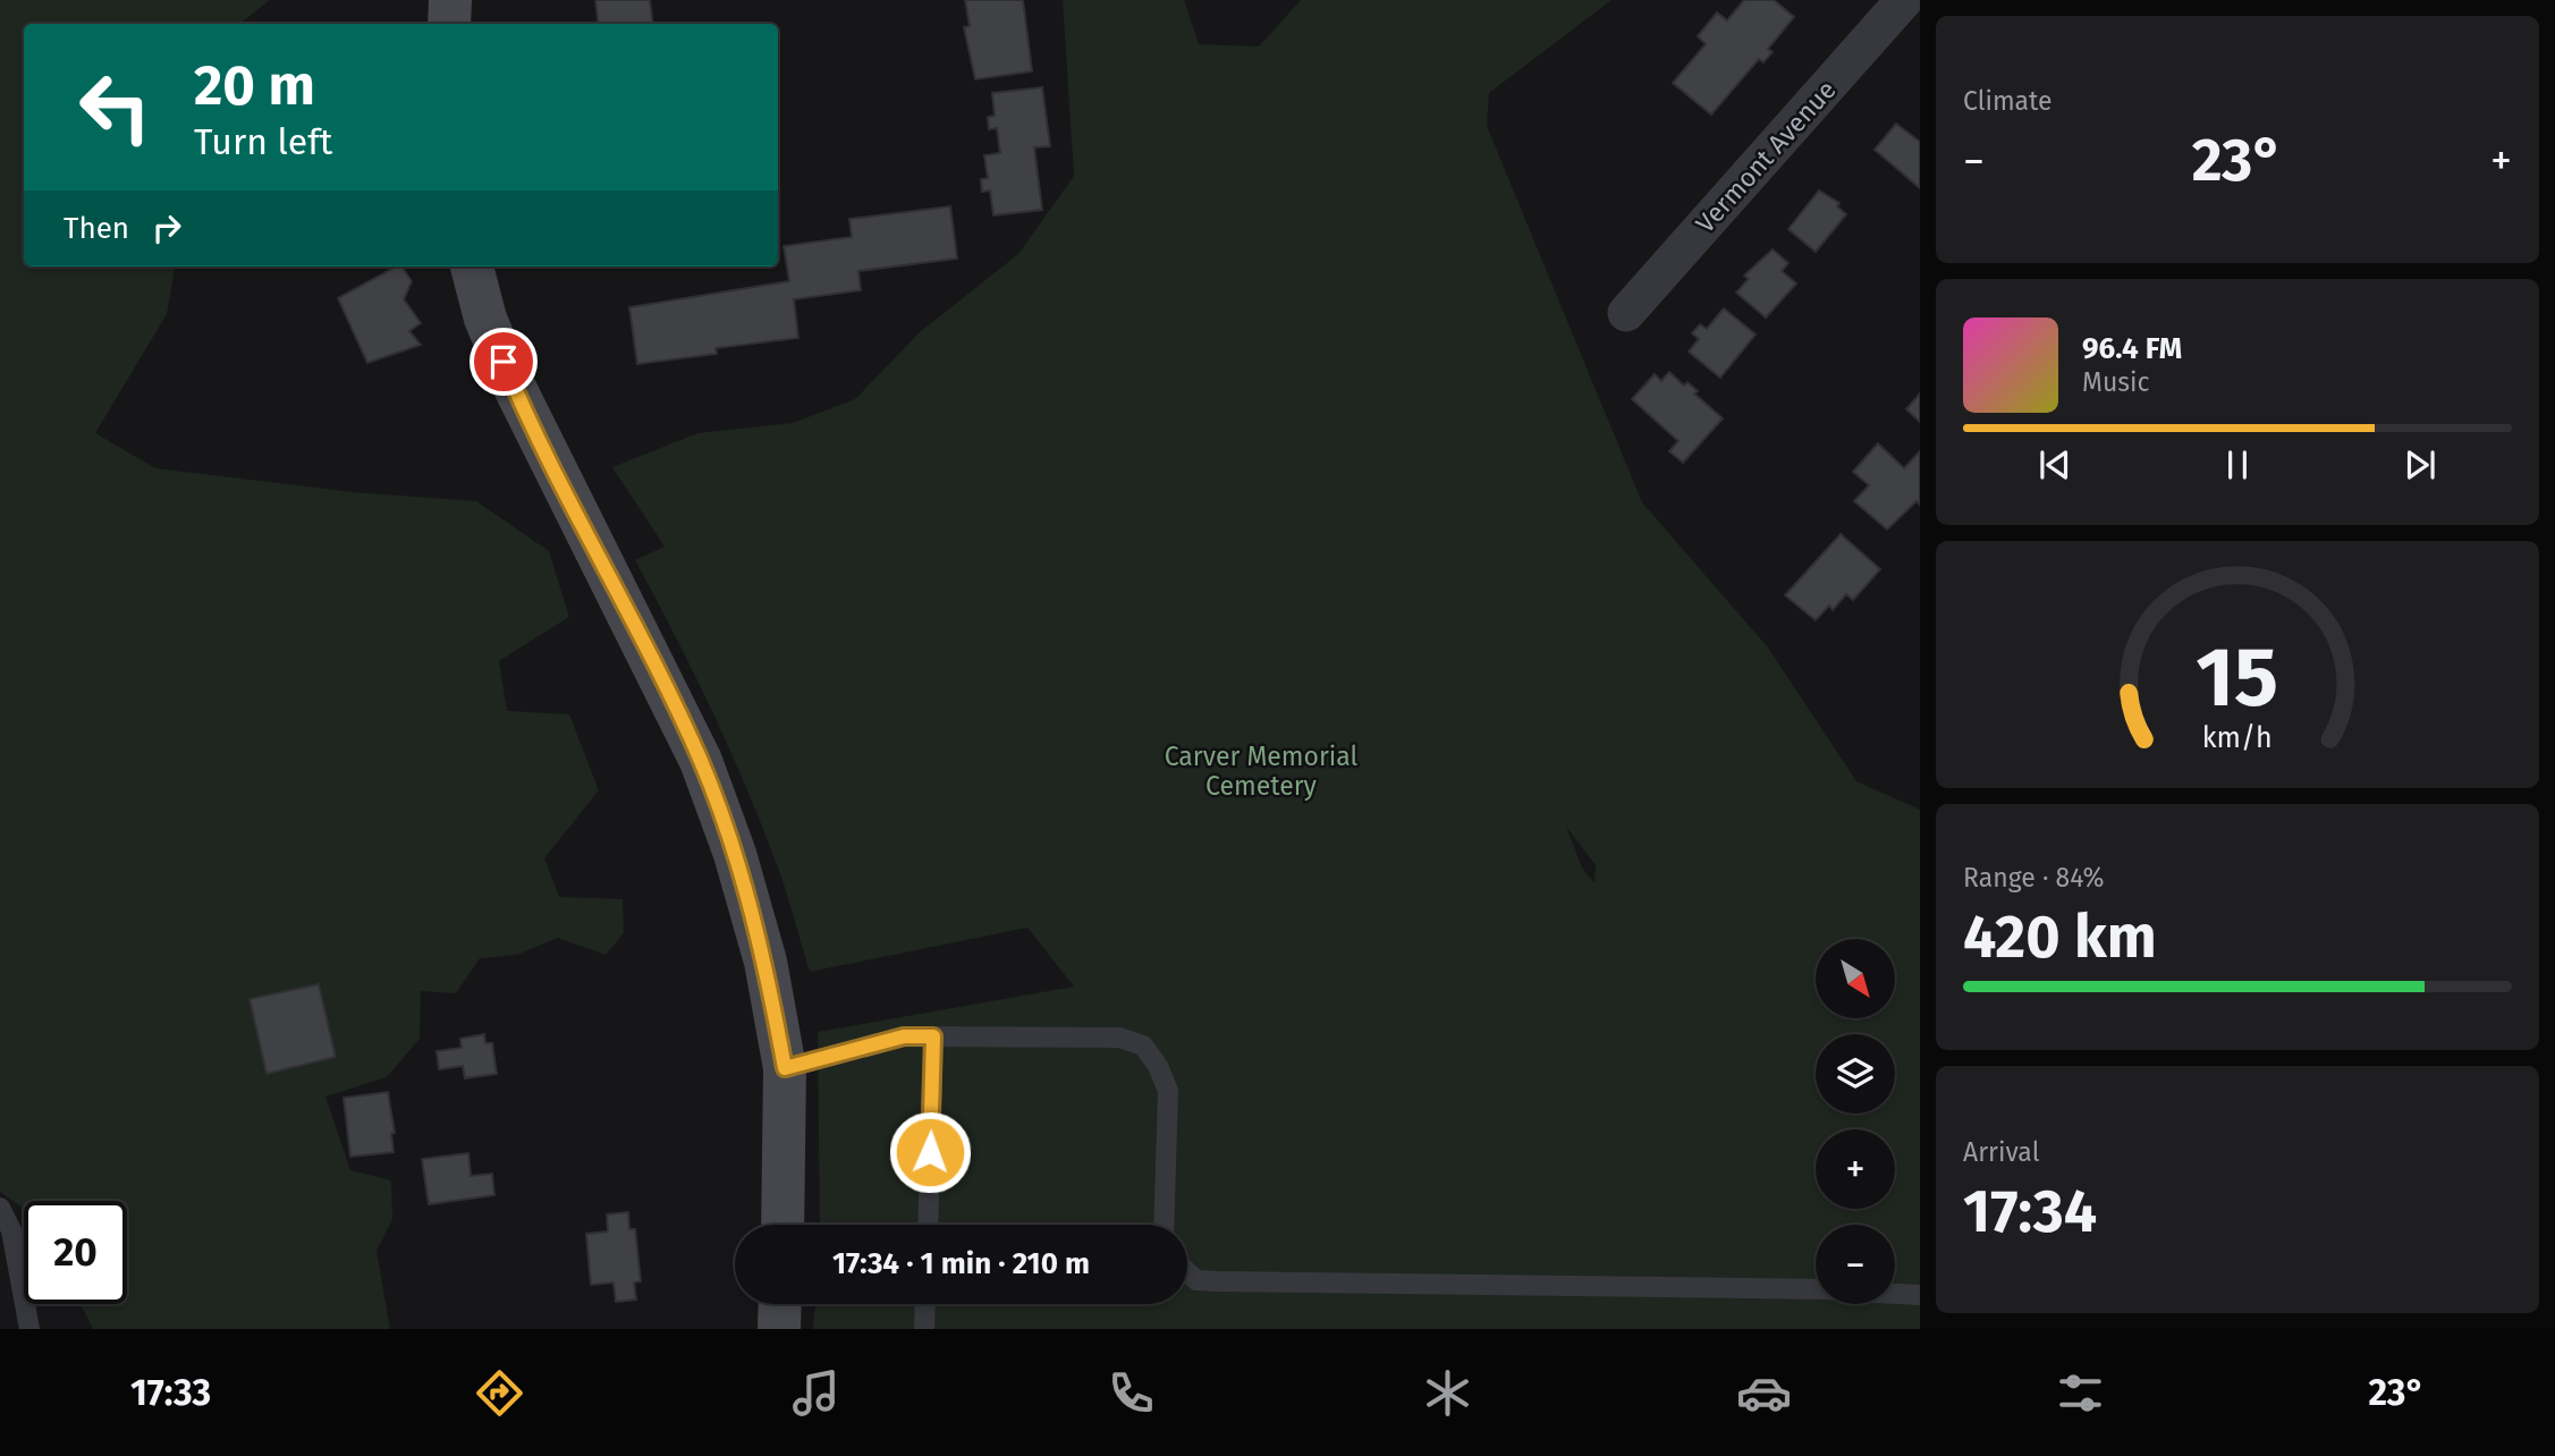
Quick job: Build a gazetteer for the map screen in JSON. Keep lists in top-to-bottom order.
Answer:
{
  "streets": {
    "street": ["Vermont Avenue"]
  },
  "parks": ["Carver Memorial Cemetery"],
  "north": "bottom right",
  "page": {
    "tile": [
      "Climate",
      ["Range · 84%", "420 km"],
      ["Arrival", "17:34"]
    ],
    "turn": ["20 m", "Turn left"],
    "heat": ["−", "23°", "+"],
    "then": "Then",
    "song": ["96.4 FM", "Music"],
    "map_buttons": ["+", "−"],
    "limit": "20",
    "trip": "17:34 · 1 min · 210 m",
    "tabs": ["17:33", "23°"],
    "gauge": ["15", "km/h"]
  }
}
